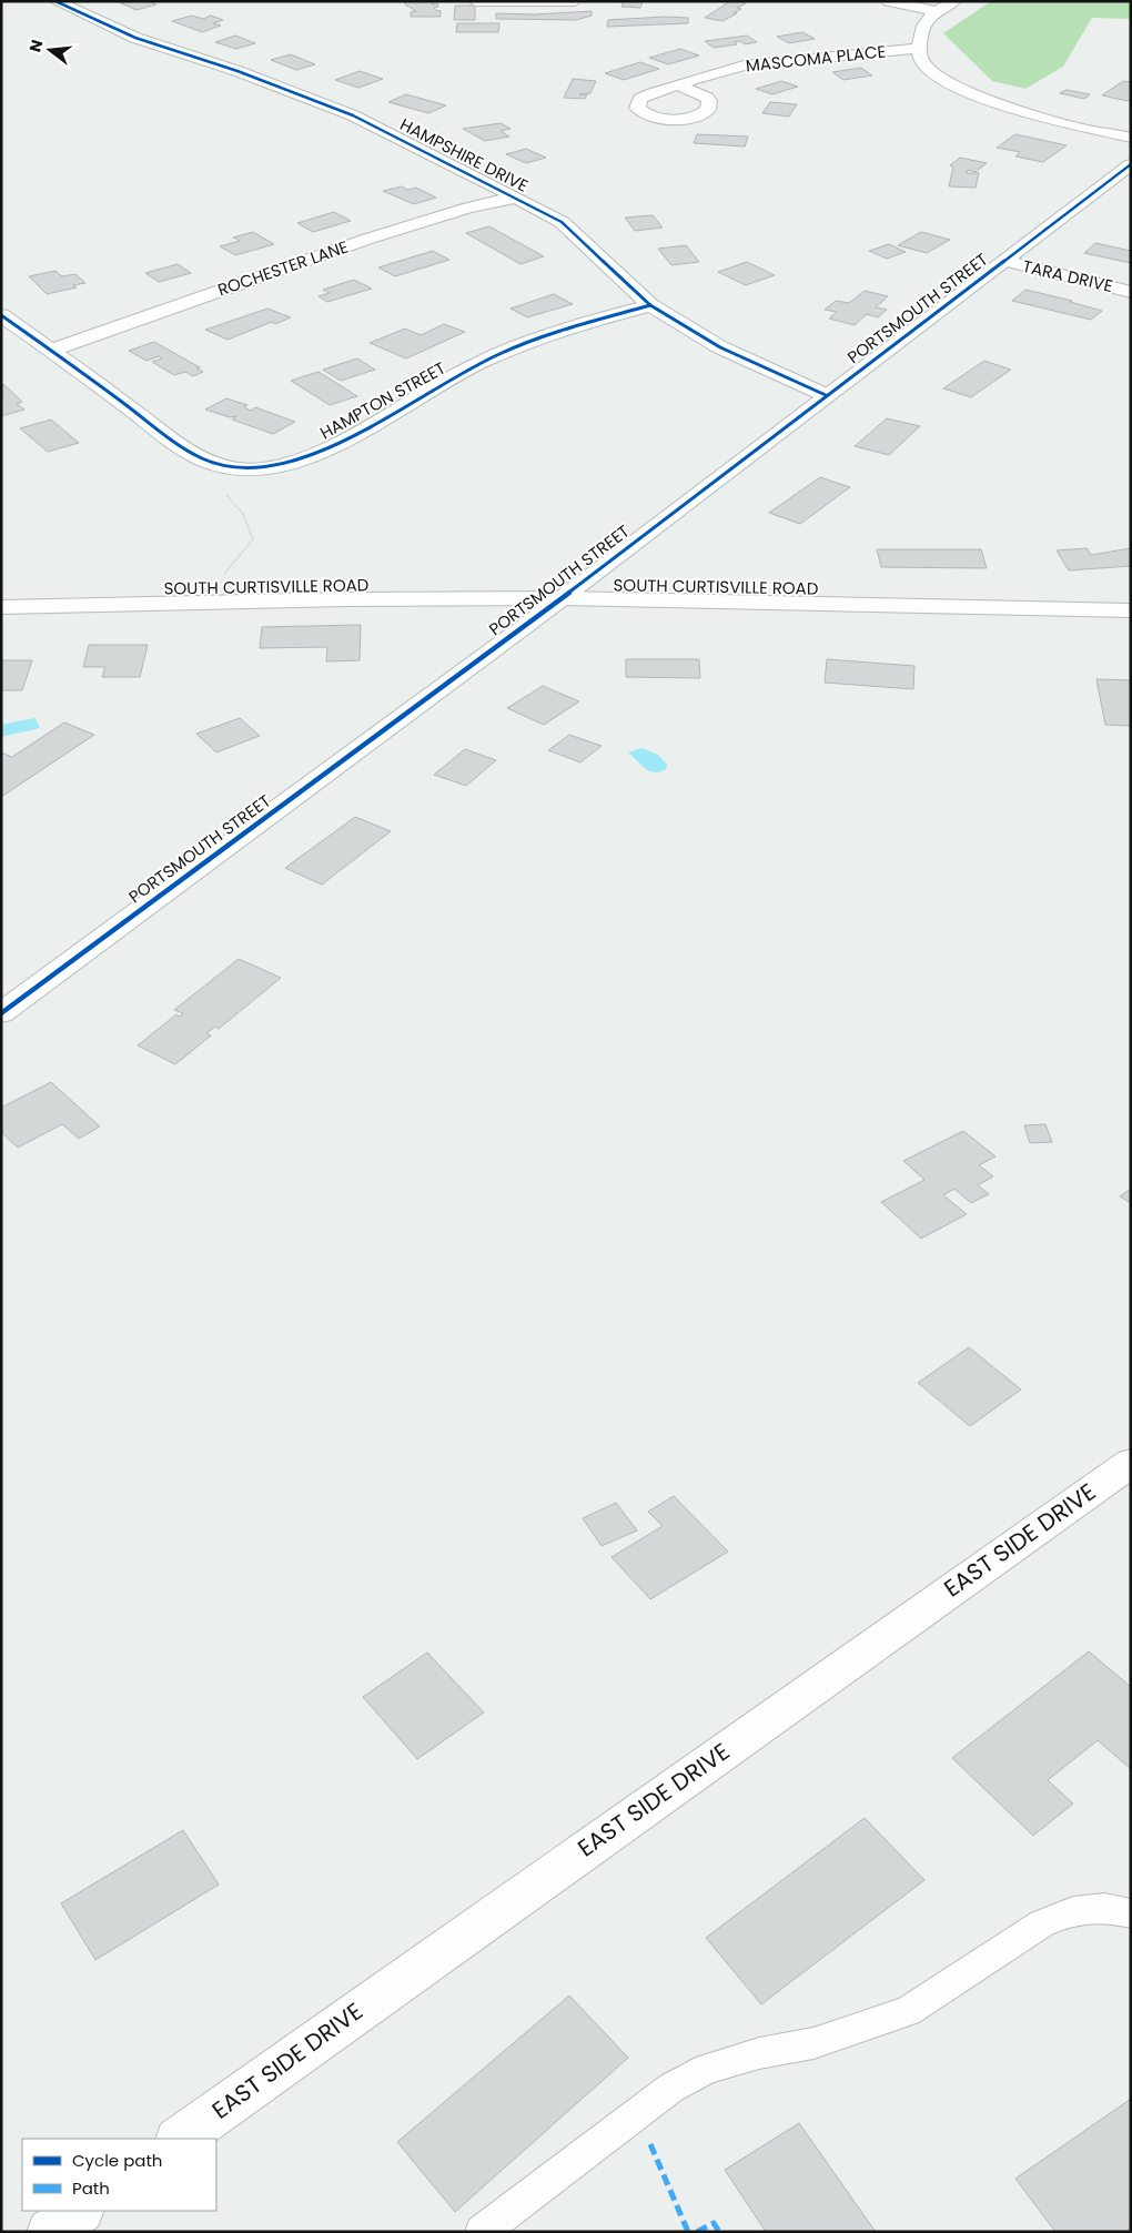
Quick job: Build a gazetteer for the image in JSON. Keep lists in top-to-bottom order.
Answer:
{
  "streets": {
    "street": [
      "MASCOMA PLACE",
      "HAMPSHIRE DRIVE",
      "ROCHESTER LANE",
      "TARA DRIVE",
      "PORTSMOUTH STREET",
      "HAMPTON STREET",
      "SOUTH CURTISVILLE ROAD",
      "EAST SIDE DRIVE"
    ]
  },
  "crossings": [
    ["HAMPSHIRE DRIVE", "ROCHESTER LANE"],
    ["HAMPSHIRE DRIVE", "PORTSMOUTH STREET"],
    ["HAMPSHIRE DRIVE", "HAMPTON STREET"],
    ["ROCHESTER LANE", "HAMPTON STREET"],
    ["TARA DRIVE", "PORTSMOUTH STREET"],
    ["PORTSMOUTH STREET", "SOUTH CURTISVILLE ROAD"]
  ],
  "legend": ["Cycle path", "Path"],
  "north": "left"
}
